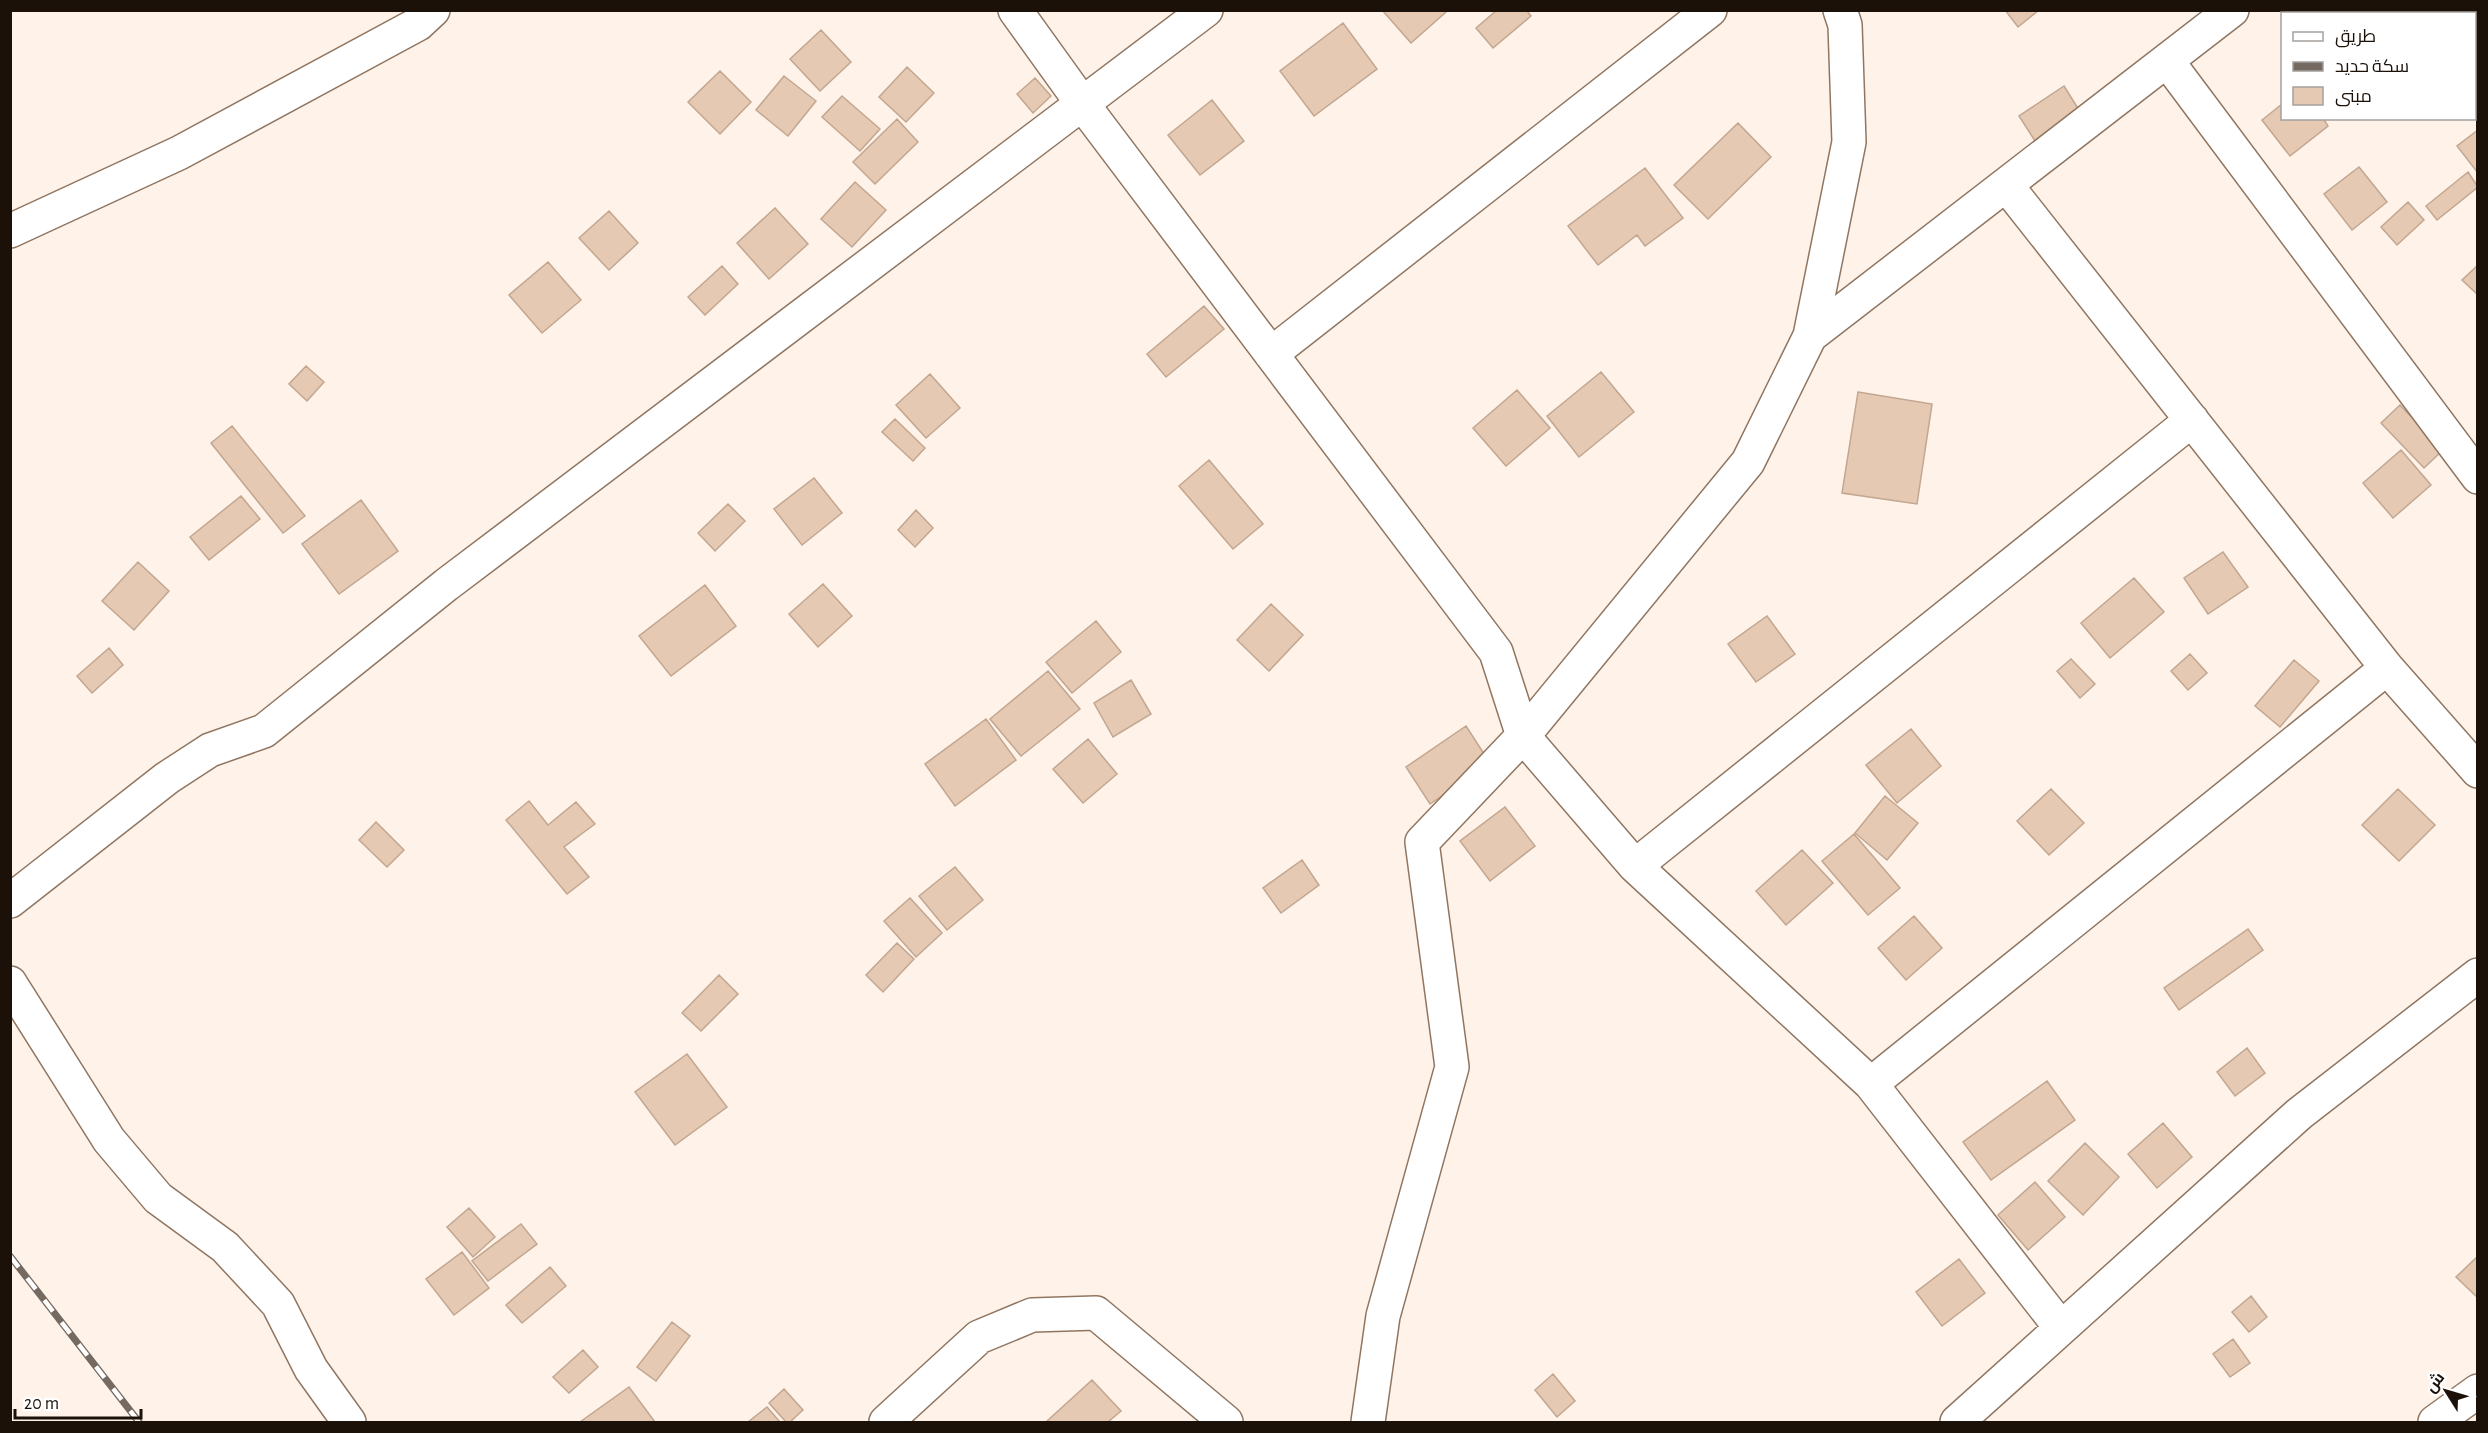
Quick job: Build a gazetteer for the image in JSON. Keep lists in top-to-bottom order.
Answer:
{
  "legend": ["طريق", "سكة حديد", "مبنى"],
  "scale_bar": "20 m",
  "north": "top left"
}
